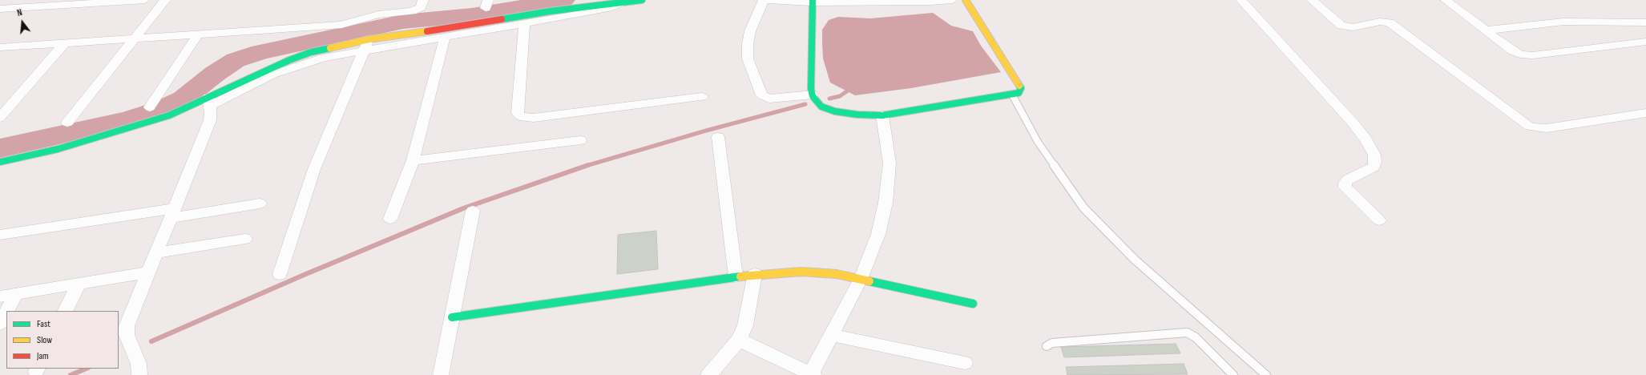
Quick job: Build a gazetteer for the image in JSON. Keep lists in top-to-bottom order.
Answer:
{
  "legend": ["Fast", "Slow", "Jam"],
  "north": "top"
}
